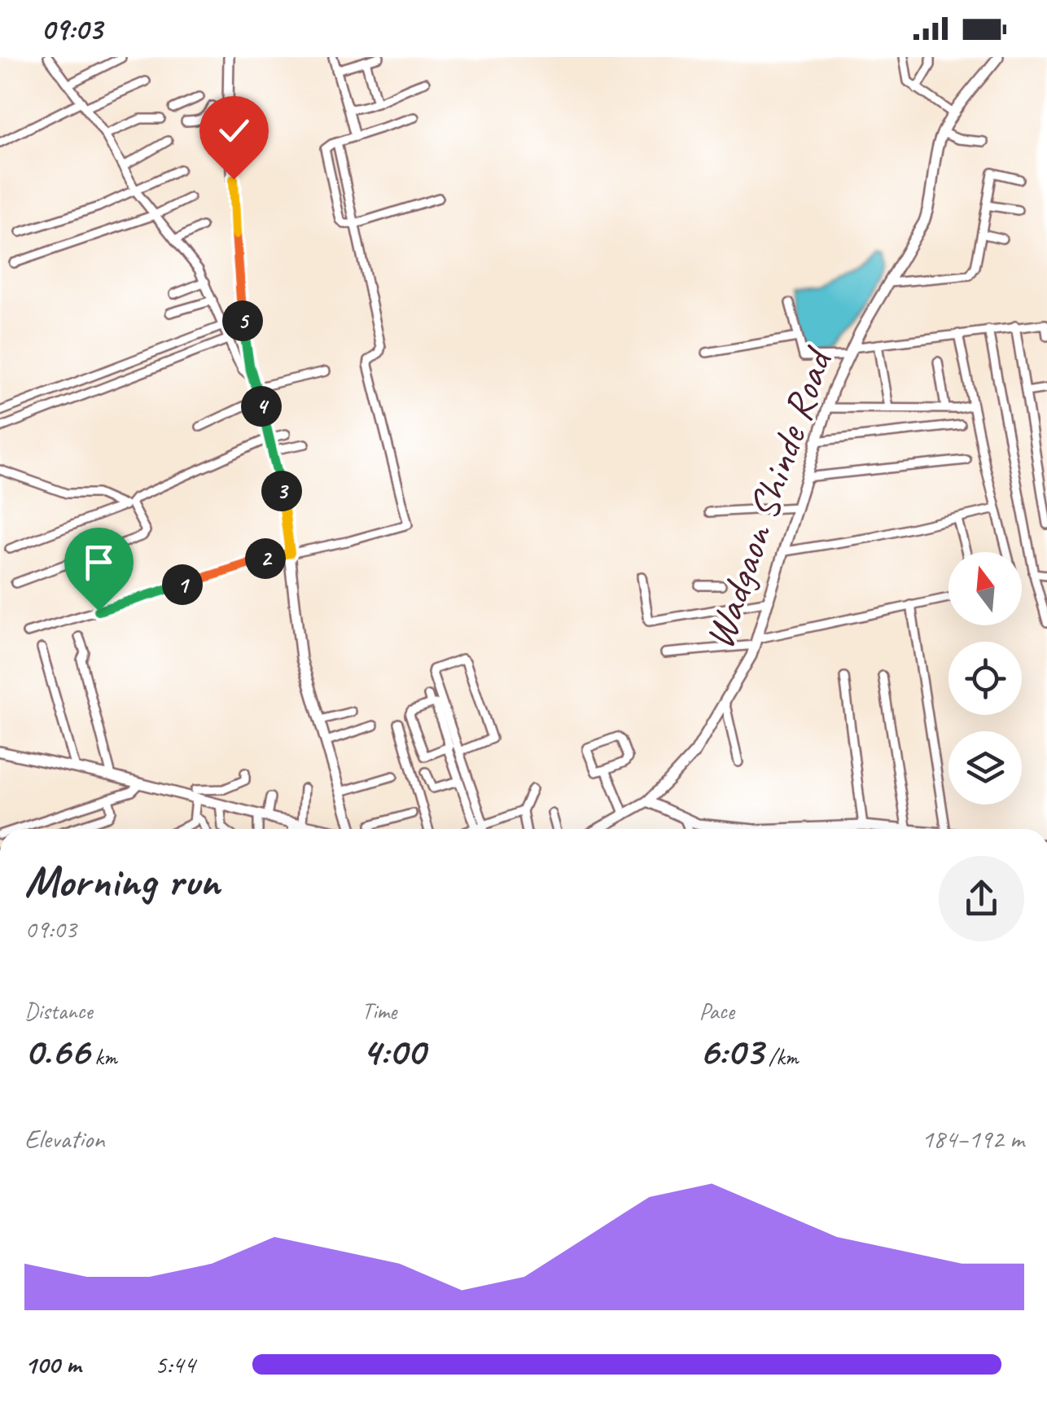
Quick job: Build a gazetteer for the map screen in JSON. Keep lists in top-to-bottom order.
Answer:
{
  "streets": {
    "street": ["Wadgaon Shinde Road"]
  },
  "north": "top",
  "page": {
    "status": "09:03",
    "pins": [
      "5",
      "4",
      "3",
      "2",
      "1"
    ],
    "heading": ["Morning run", "09:03"],
    "stats": [
      ["Distance", "0.66 km"],
      ["Time", "4:00"],
      ["Pace", "6:03 /km"]
    ],
    "chart": ["Elevation", "184–192 m"],
    "list": [
      {
        "name": "100 m",
        "note": "5:44"
      }
    ]
  }
}
